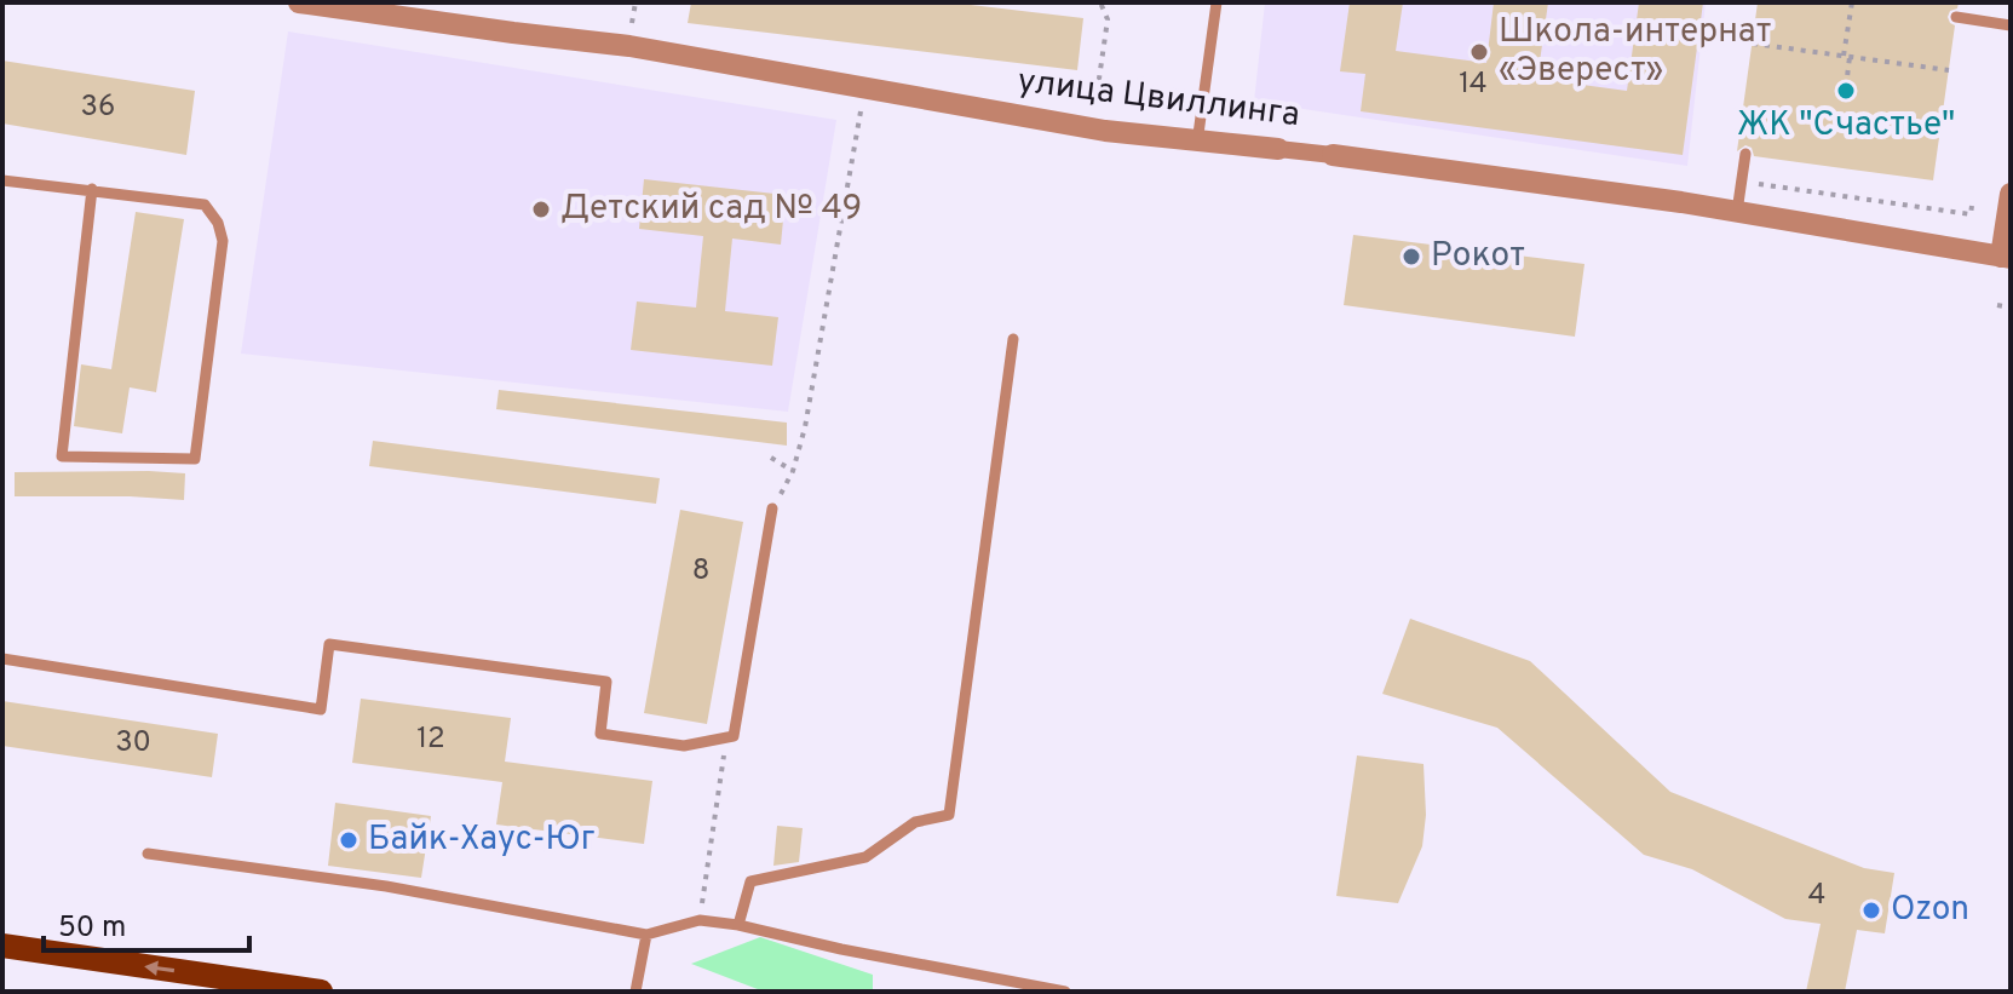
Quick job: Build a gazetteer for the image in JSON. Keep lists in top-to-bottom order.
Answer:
{
  "streets": {
    "street": ["улица Цвиллинга"]
  },
  "places": [
    "Школа-интернат «Эверест»",
    "ЖК \"Счастье\"",
    "Детский сад № 49",
    "Рокот",
    "Байк-Хаус-Юг",
    "Ozon"
  ],
  "house_numbers": [
    "14",
    "36",
    "8",
    "12",
    "30",
    "4"
  ],
  "scale_bar": "50 m"
}
